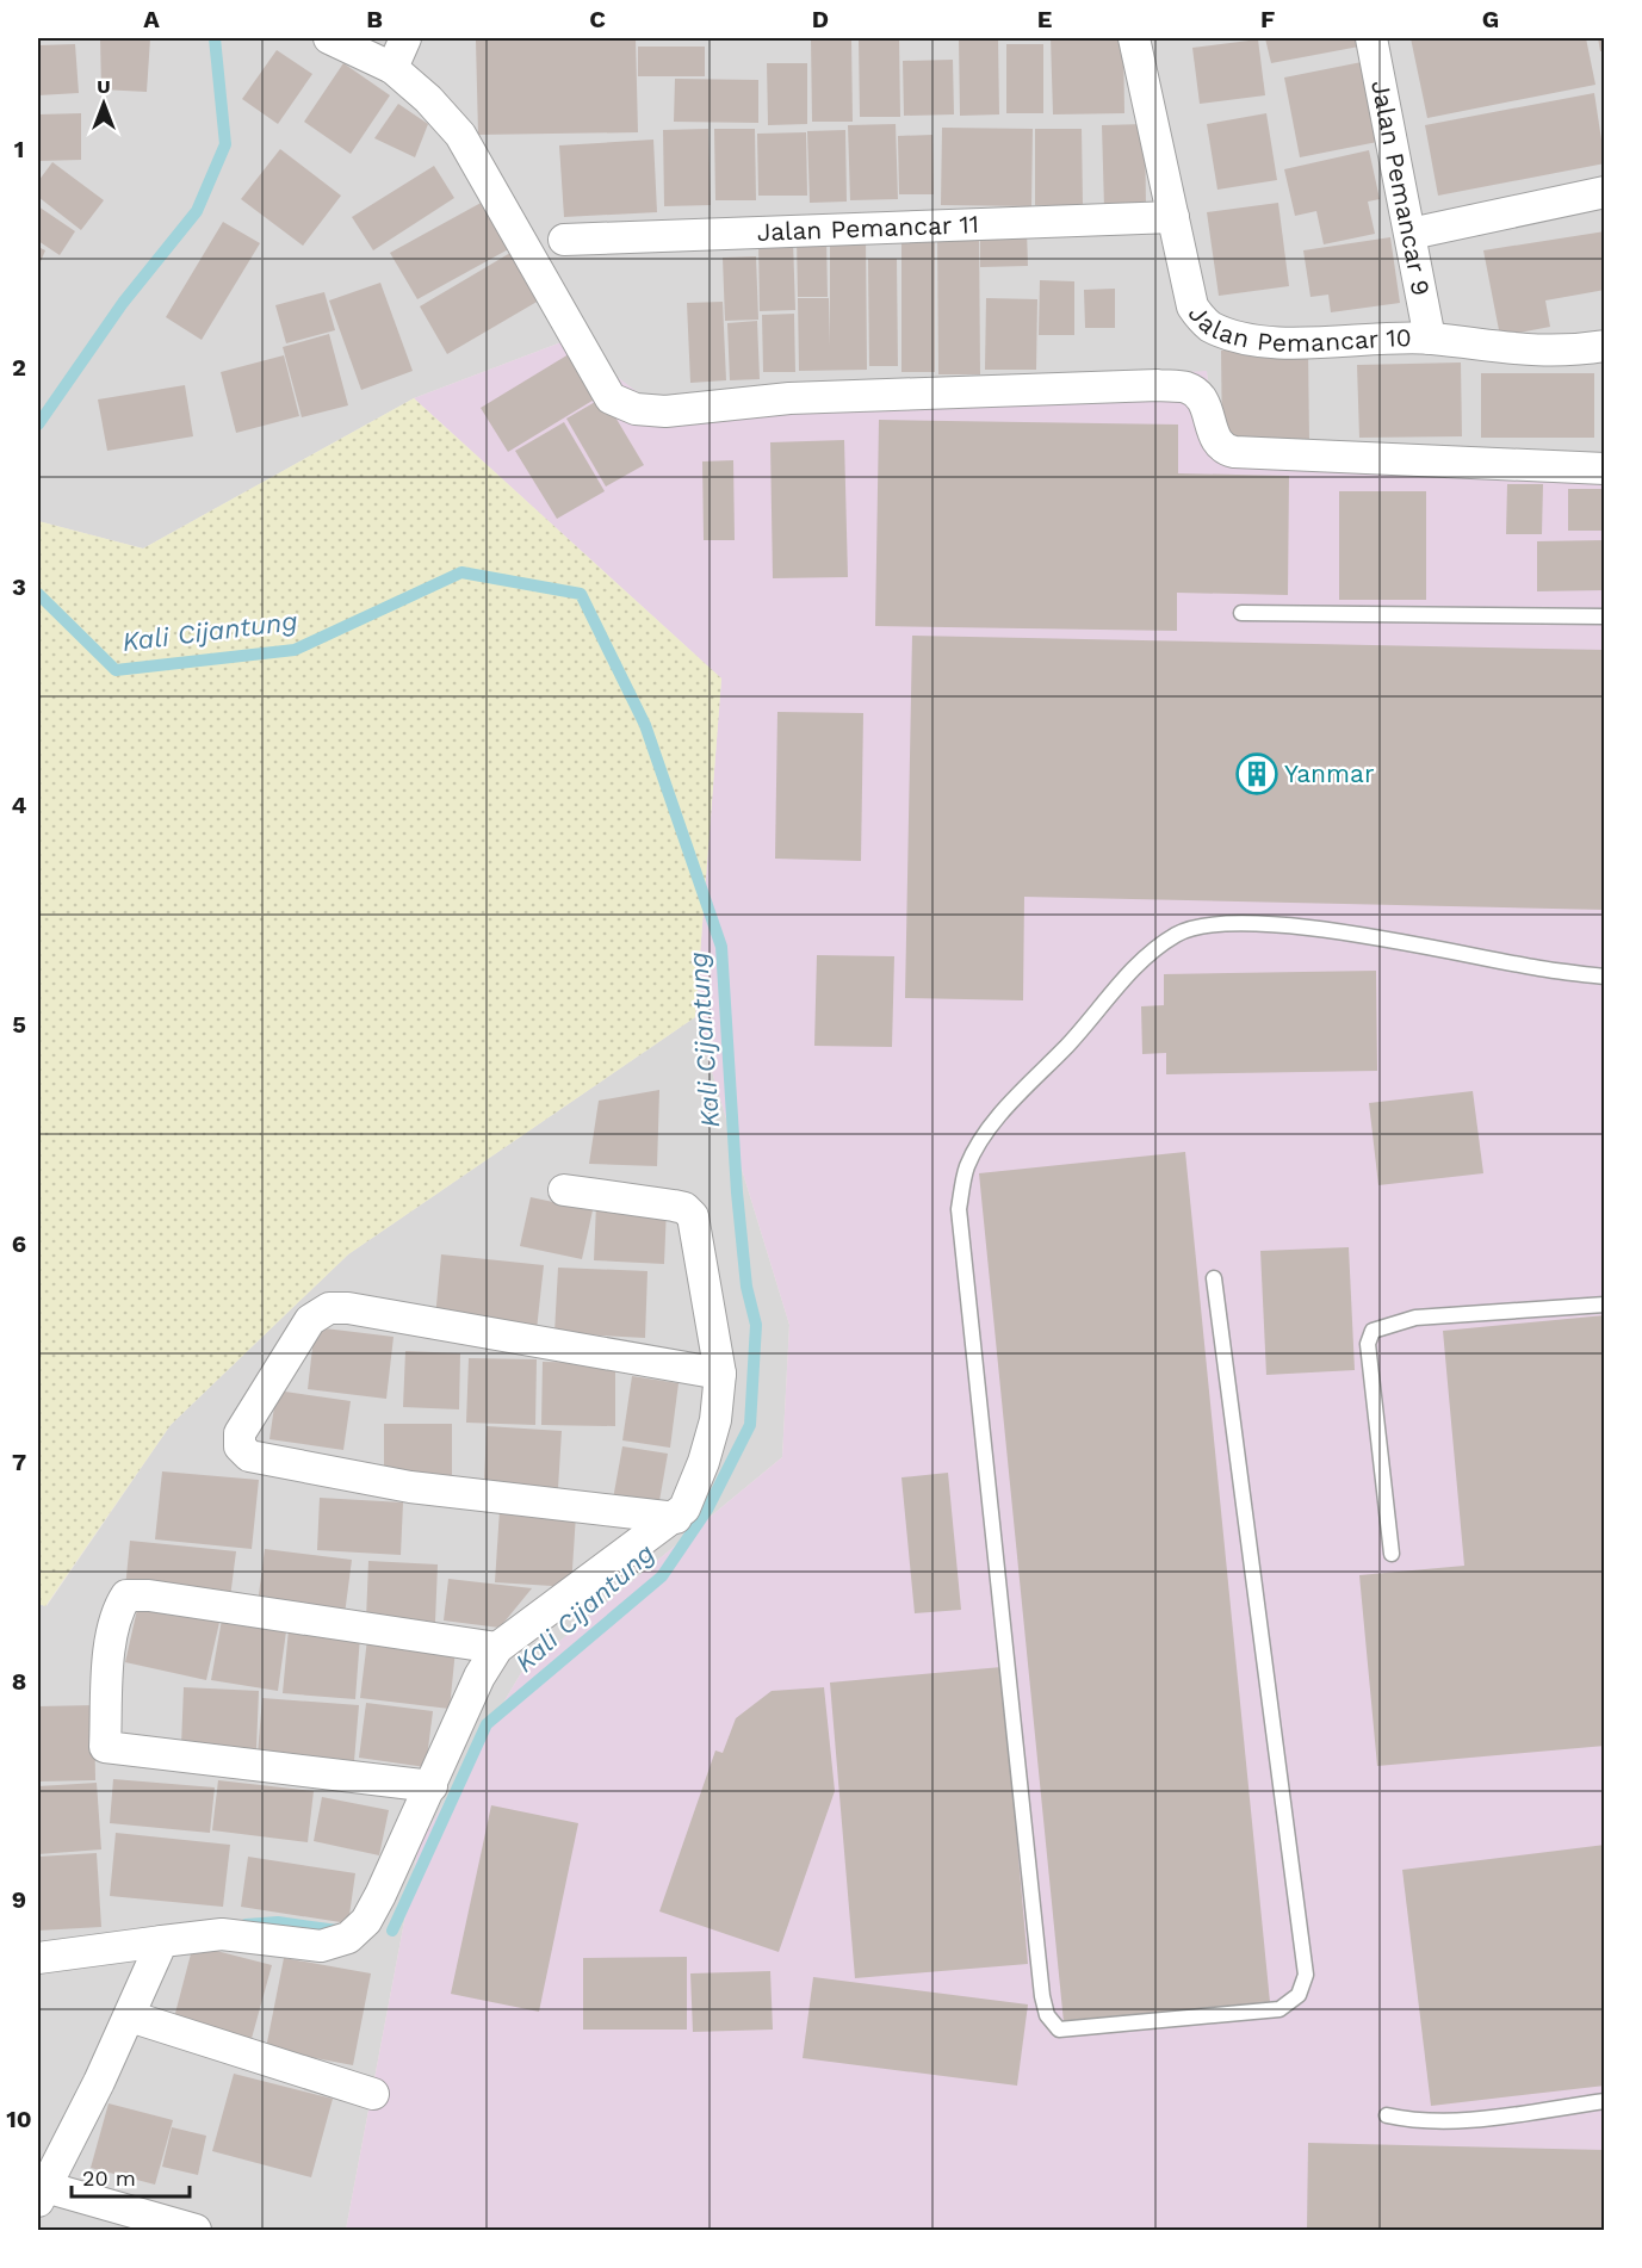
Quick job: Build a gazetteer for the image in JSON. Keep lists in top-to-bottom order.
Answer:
{
  "streets": {
    "street": ["Jalan Pemancar 9", "Jalan Pemancar 11", "Jalan Pemancar 10"]
  },
  "crossings": [
    ["Jalan Pemancar 9", "Jalan Pemancar 10"],
    ["Jalan Pemancar 11", "Jalan Pemancar 10"]
  ],
  "water": ["Kali Cijantung"],
  "places": {
    "building": ["Yanmar"]
  },
  "scale_bar": "20 m",
  "north": "top",
  "grid": {
    "columns": [
      "A",
      "B",
      "C",
      "D",
      "E",
      "F",
      "G"
    ],
    "rows": [
      "1",
      "2",
      "3",
      "4",
      "5",
      "6",
      "7",
      "8",
      "9",
      "10"
    ]
  }
}
